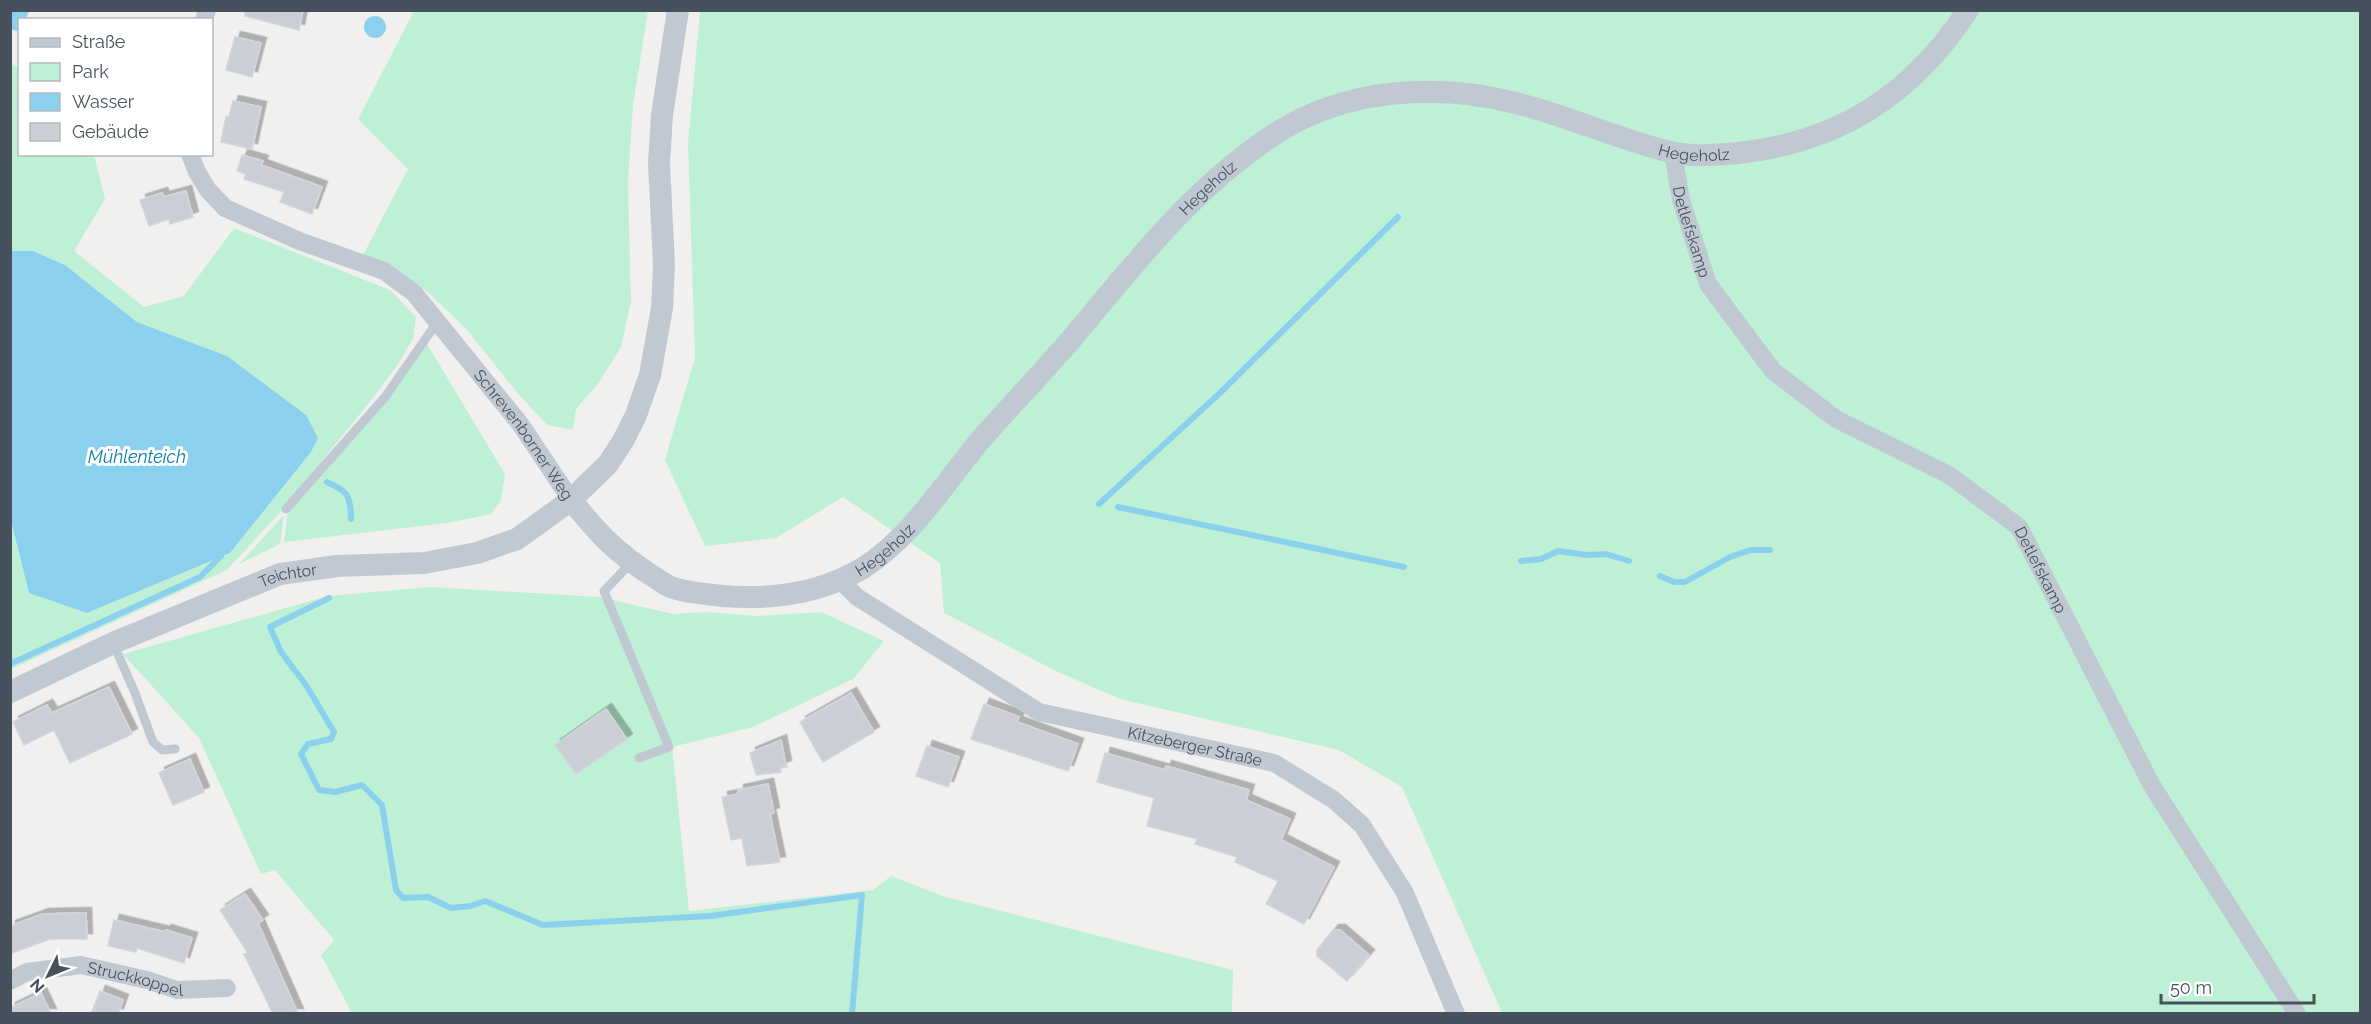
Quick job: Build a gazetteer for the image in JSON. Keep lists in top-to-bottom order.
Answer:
{
  "streets": {
    "street": [
      "Hegeholz",
      "Detlefskamp",
      "Schrevenborner Weg",
      "Teichtor",
      "Kitzeberger Straße",
      "Struckkoppel"
    ]
  },
  "crossings": [
    ["Hegeholz", "Detlefskamp"],
    ["Hegeholz", "Schrevenborner Weg"],
    ["Hegeholz", "Teichtor"],
    ["Hegeholz", "Kitzeberger Straße"],
    ["Schrevenborner Weg", "Teichtor"]
  ],
  "water": ["Mühlenteich"],
  "legend": [
    "Straße",
    "Park",
    "Wasser",
    "Gebäude"
  ],
  "scale_bar": "50 m",
  "north": "bottom left"
}
